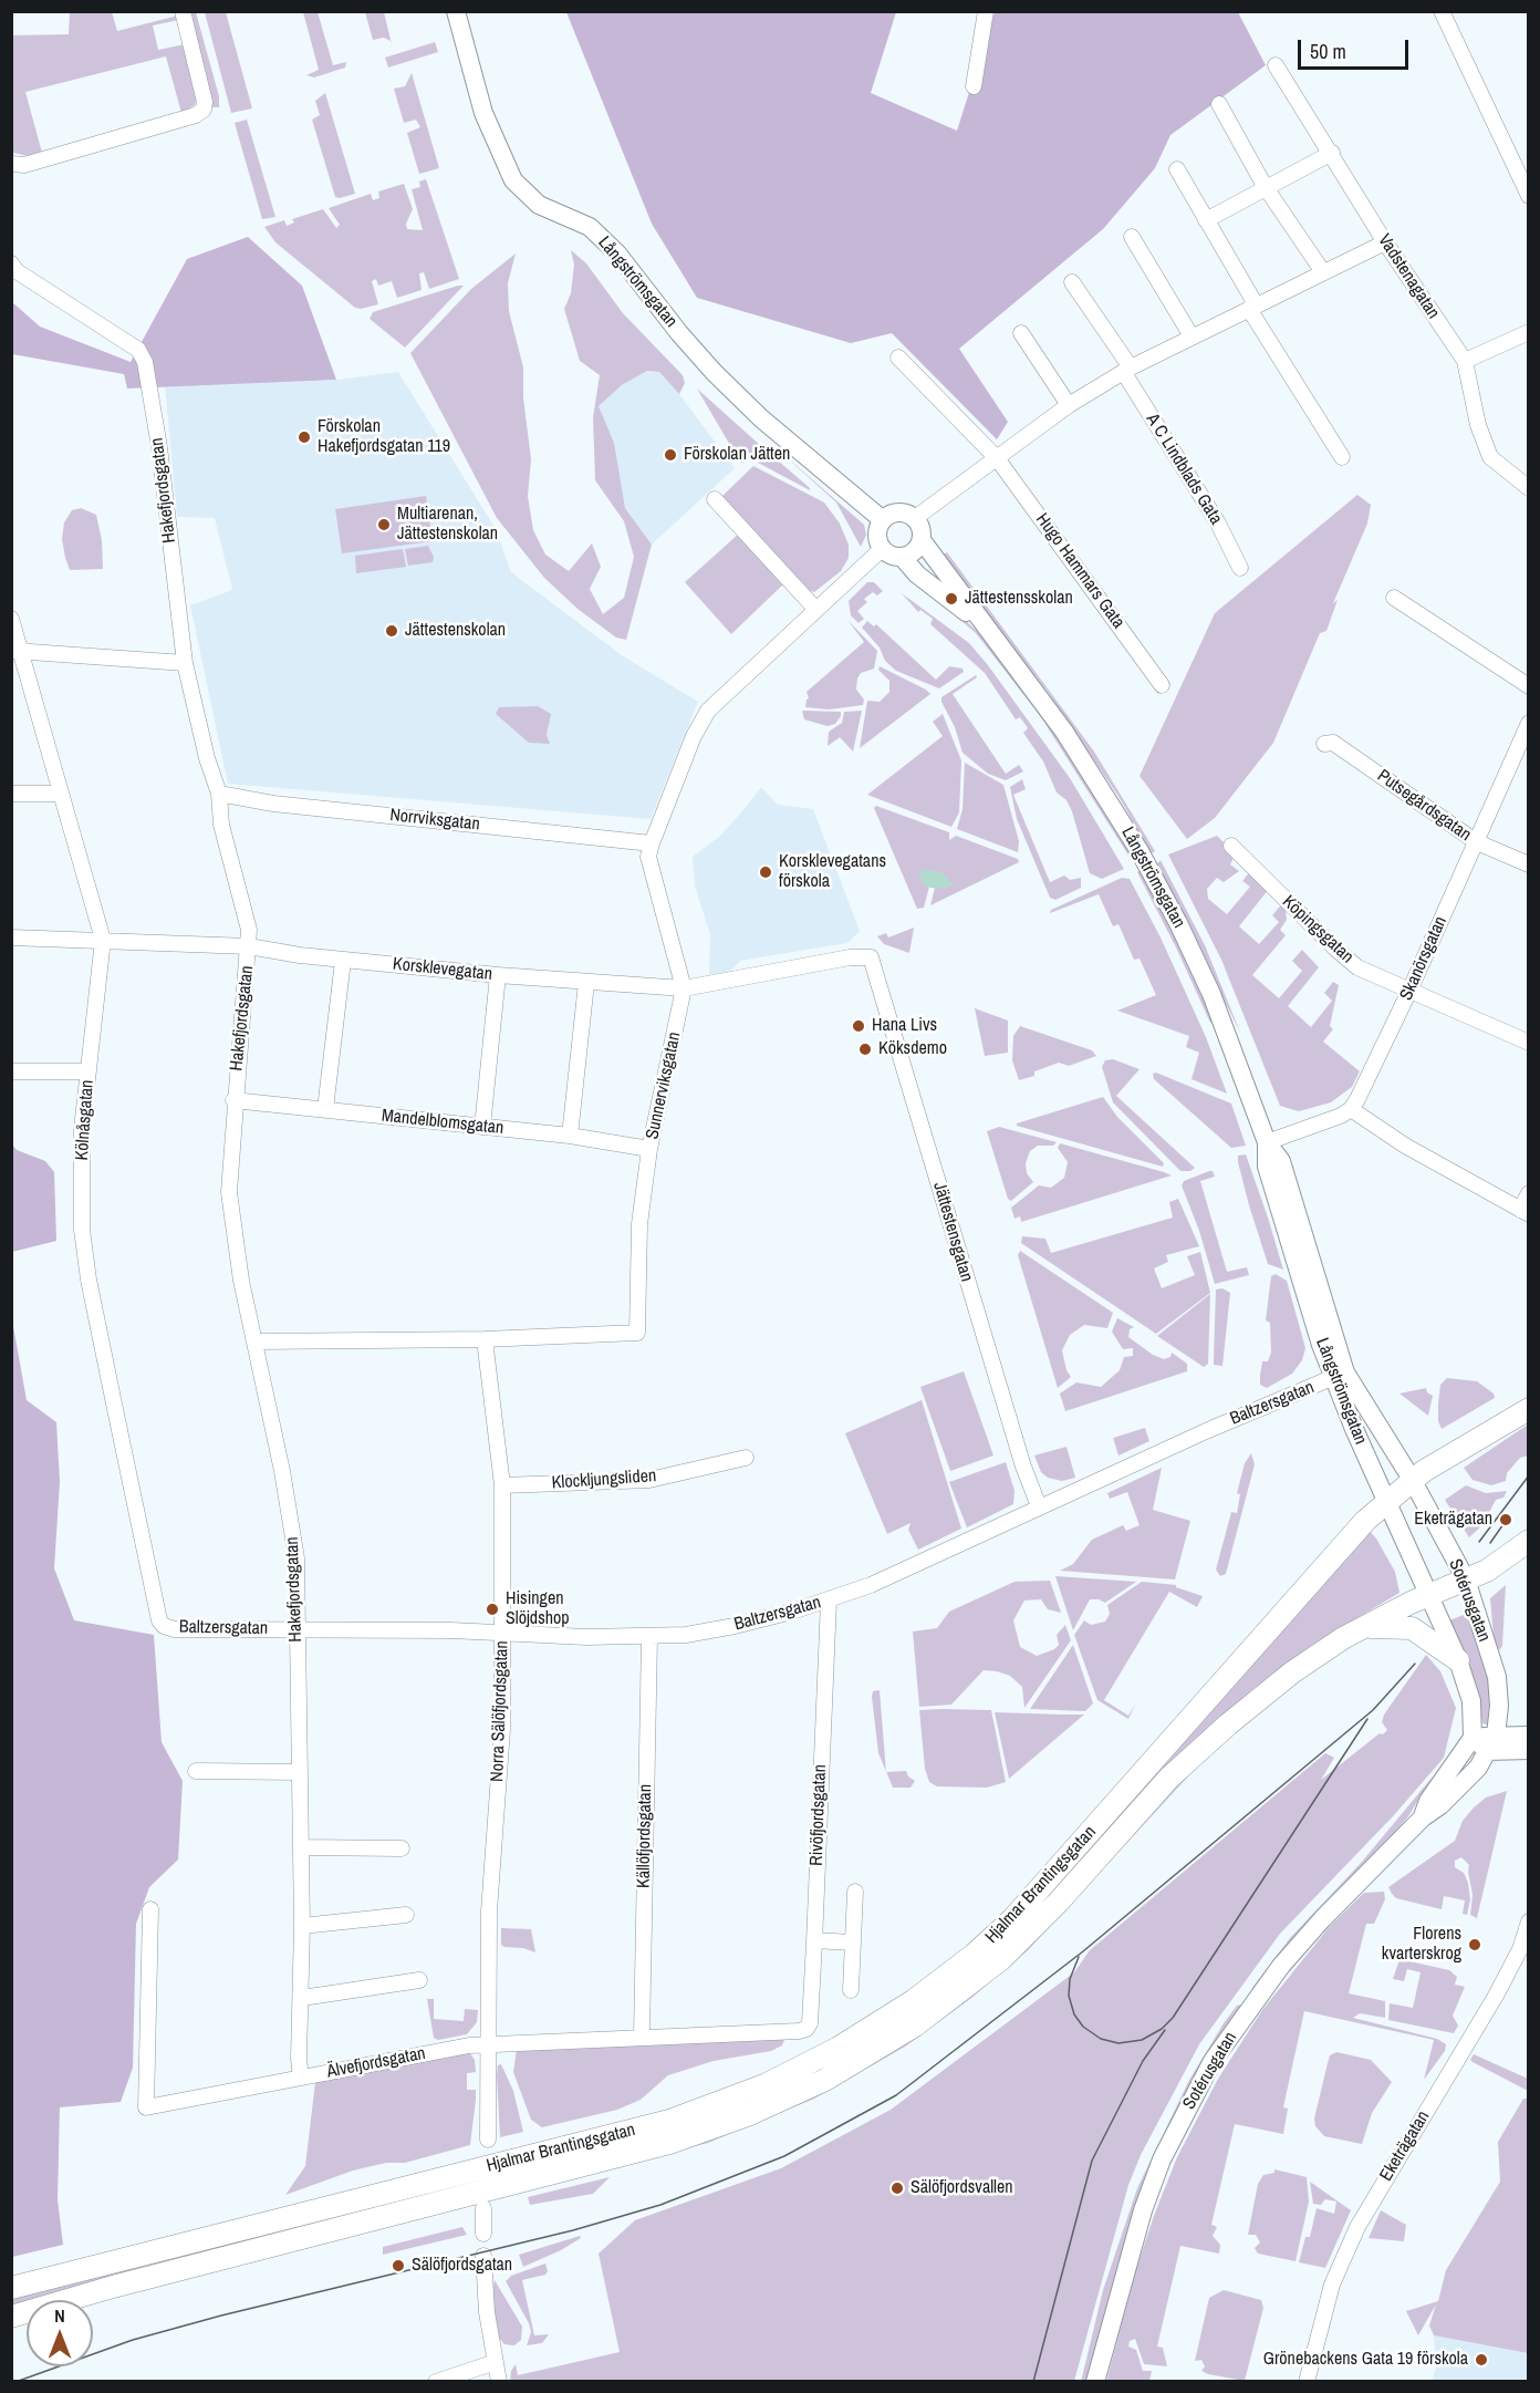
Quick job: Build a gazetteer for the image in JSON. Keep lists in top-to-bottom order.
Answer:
{
  "streets": {
    "main road": ["Hjalmar Brantingsgatan"],
    "street": [
      "Vadstenagatan",
      "Långströmsgatan",
      "A C Lindblads Gata",
      "Hakefjordsgatan",
      "Hugo Hammars Gata",
      "Putsegårdsgatan",
      "Norrviksgatan",
      "Köpingsgatan",
      "Skanörsgatan",
      "Korsklevegatan",
      "Sunnerviksgatan",
      "Kölnåsgatan",
      "Mandelblomsgatan",
      "Jättestensgatan",
      "Baltzersgatan",
      "Klockljungsliden",
      "Sotérusgatan",
      "Norra Sälöfjordsgatan",
      "Rivöfjordsgatan",
      "Källöfjordsgatan",
      "Älvefjordsgatan",
      "Eketrägatan"
    ]
  },
  "crossings": [
    ["Långströmsgatan", "Sunnerviksgatan"],
    ["Långströmsgatan", "Baltzersgatan"],
    ["Långströmsgatan", "Sotérusgatan"],
    ["Långströmsgatan", "Hjalmar Brantingsgatan"],
    ["Hakefjordsgatan", "Norrviksgatan"],
    ["Hakefjordsgatan", "Korsklevegatan"],
    ["Hakefjordsgatan", "Sunnerviksgatan"],
    ["Hakefjordsgatan", "Mandelblomsgatan"],
    ["Hakefjordsgatan", "Baltzersgatan"],
    ["Hakefjordsgatan", "Älvefjordsgatan"],
    ["Putsegårdsgatan", "Skanörsgatan"],
    ["Norrviksgatan", "Sunnerviksgatan"],
    ["Köpingsgatan", "Skanörsgatan"],
    ["Korsklevegatan", "Sunnerviksgatan"],
    ["Korsklevegatan", "Kölnåsgatan"],
    ["Korsklevegatan", "Jättestensgatan"],
    ["Sunnerviksgatan", "Mandelblomsgatan"],
    ["Sunnerviksgatan", "Norra Sälöfjordsgatan"],
    ["Kölnåsgatan", "Baltzersgatan"],
    ["Jättestensgatan", "Baltzersgatan"],
    ["Baltzersgatan", "Norra Sälöfjordsgatan"],
    ["Baltzersgatan", "Rivöfjordsgatan"],
    ["Baltzersgatan", "Källöfjordsgatan"],
    ["Klockljungsliden", "Norra Sälöfjordsgatan"],
    ["Sotérusgatan", "Hjalmar Brantingsgatan"],
    ["Norra Sälöfjordsgatan", "Älvefjordsgatan"],
    ["Rivöfjordsgatan", "Älvefjordsgatan"],
    ["Källöfjordsgatan", "Älvefjordsgatan"]
  ],
  "places": [
    "Förskolan Hakefjordsgatan 119",
    "Förskolan Jätten",
    "Multiarenan, Jättestenskolan",
    "Jättestensskolan",
    "Jättestenskolan",
    "Korsklevegatans förskola",
    "Hana Livs",
    "Köksdemo",
    "Eketrägatan",
    "Hisingen Slöjdshop",
    "Florens kvarterskrog",
    "Sälöfjordsvallen",
    "Sälöfjordsgatan",
    "Grönebackens Gata 19 förskola"
  ],
  "scale_bar": "50 m",
  "north": "top"
}
